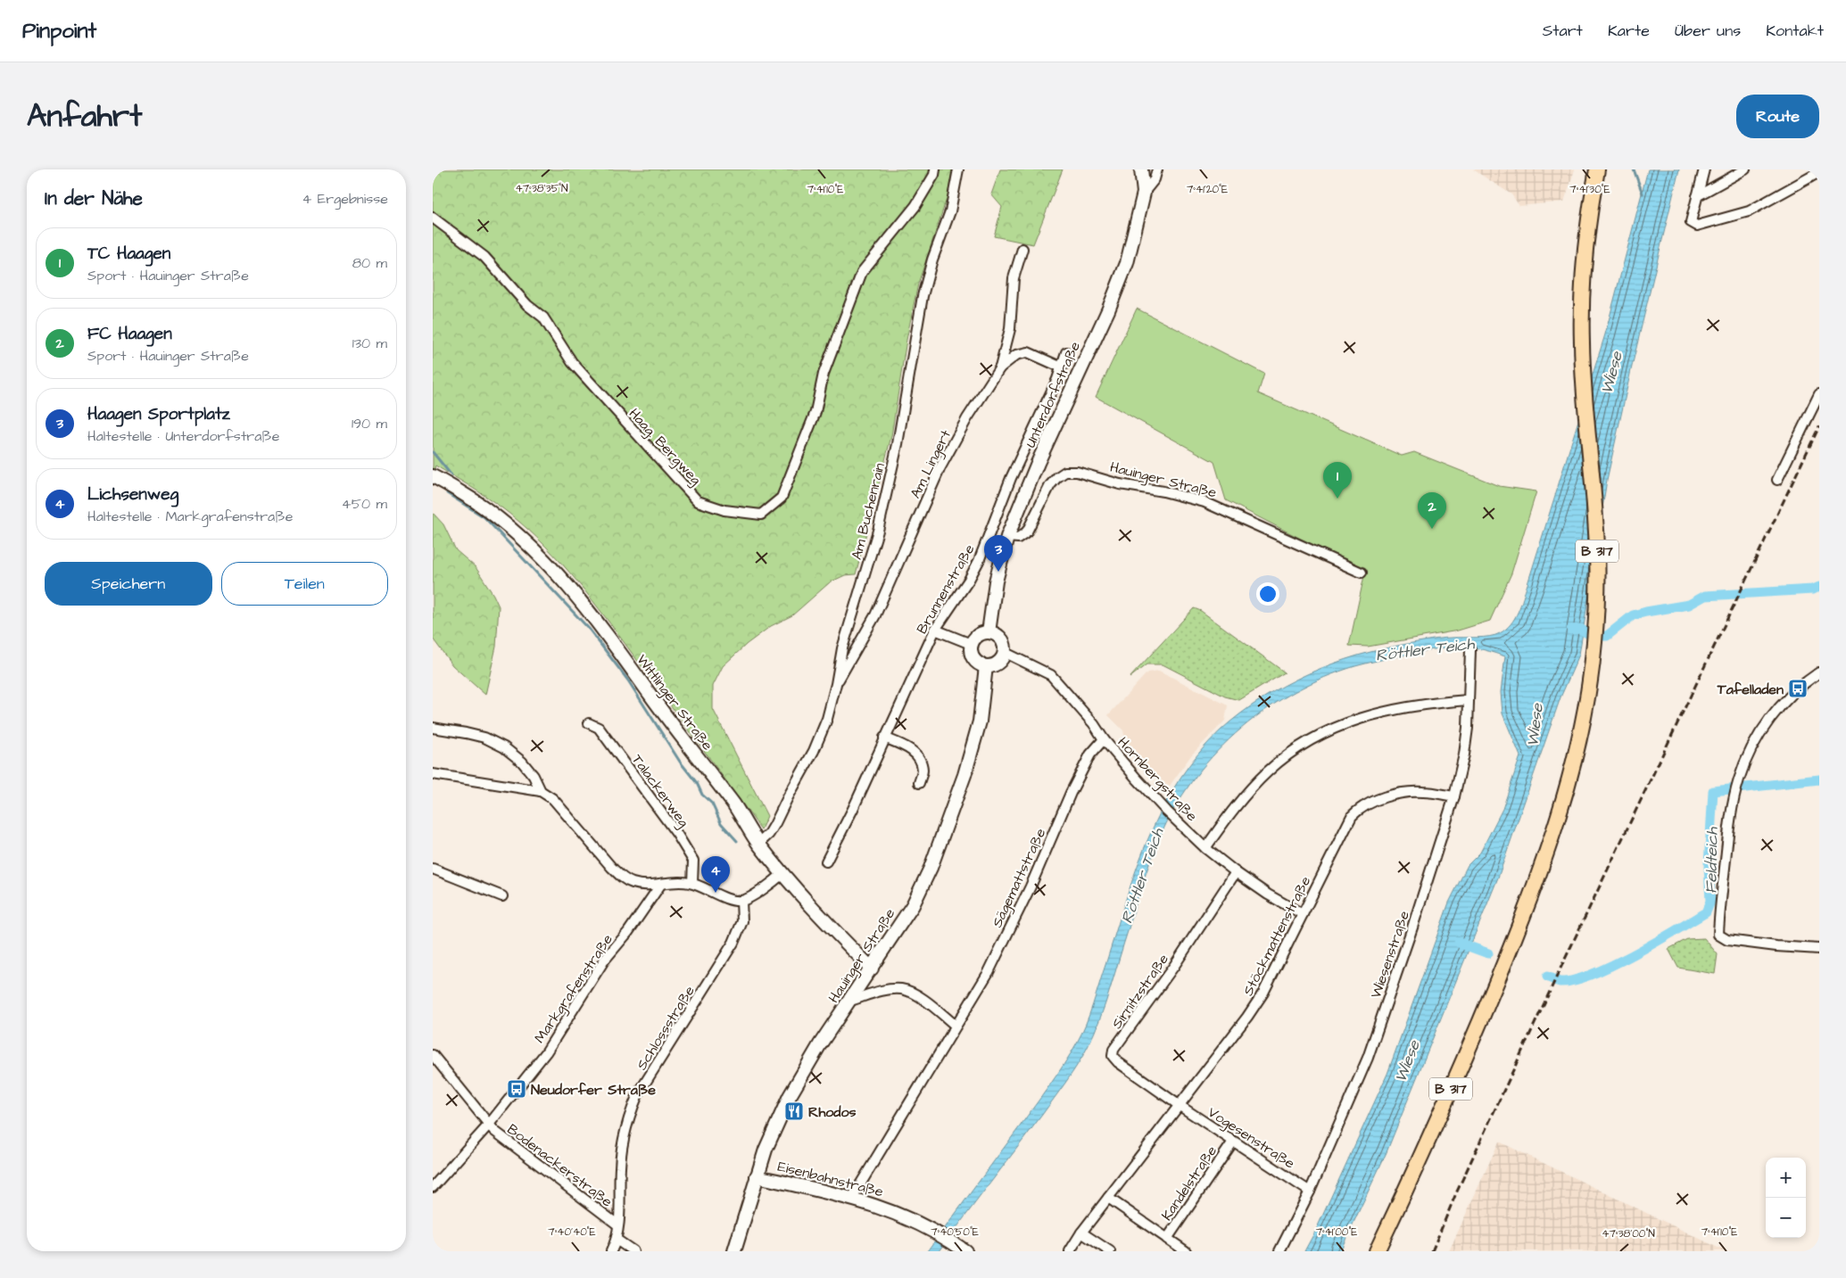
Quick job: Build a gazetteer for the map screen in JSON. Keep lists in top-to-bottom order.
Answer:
{
  "streets": {
    "main road": ["B 317"],
    "street": [
      "Unterdorfstraße",
      "Haag. Bergweg",
      "Am Lingert",
      "Hauinger Straße",
      "Am Buchenrain",
      "Brunnenstraße",
      "Wittlinger Straße",
      "Hornbergstraße",
      "Talackerweg",
      "Sägemattstraße",
      "Stöckmattenstraße",
      "Wiesenstraße",
      "Markgrafenstraße",
      "Sirnitzstraße",
      "Schlossstraße",
      "Vogesenstraße",
      "Bodenackerstraße",
      "Eisenbahnstraße",
      "Kandelstraße"
    ]
  },
  "crossings": [
    ["Unterdorfstraße", "Hauinger Straße"],
    ["Unterdorfstraße", "Brunnenstraße"],
    ["Unterdorfstraße", "Hornbergstraße"],
    ["Am Lingert", "Am Buchenrain"],
    ["Hauinger Straße", "Wittlinger Straße"],
    ["Hauinger Straße", "Hornbergstraße"],
    ["Hauinger Straße", "Eisenbahnstraße"],
    ["Am Buchenrain", "Wittlinger Straße"],
    ["Hornbergstraße", "Sägemattstraße"],
    ["Hornbergstraße", "Stöckmattenstraße"],
    ["Hornbergstraße", "Sirnitzstraße"],
    ["Sägemattstraße", "Eisenbahnstraße"],
    ["Stöckmattenstraße", "Wiesenstraße"],
    ["Stöckmattenstraße", "Sirnitzstraße"],
    ["Stöckmattenstraße", "Vogesenstraße"],
    ["Stöckmattenstraße", "Kandelstraße"],
    ["Wiesenstraße", "Vogesenstraße"],
    ["Markgrafenstraße", "Bodenackerstraße"],
    ["Sirnitzstraße", "Vogesenstraße"],
    ["Schlossstraße", "Bodenackerstraße"],
    ["Vogesenstraße", "Kandelstraße"]
  ],
  "water": ["Wiese", "Röttler Teich", "Feldteich"],
  "places": {
    "bus stop": ["Tafelladen", "Neudorfer Straße"],
    "restaurant": ["Rhodos"]
  },
  "page": {
    "header": "Pinpoint",
    "nav": [
      "Start",
      "Karte",
      "Über uns",
      "Kontakt"
    ],
    "title": "Anfahrt",
    "buttons": [
      "Route",
      ["Speichern", "Teilen"]
    ],
    "heading": ["In der Nähe", "4 Ergebnisse"],
    "list": [
      {
        "mark": "1",
        "name": "TC Haagen",
        "note": "Sport · Hauinger Straße",
        "value": "80 m"
      },
      {
        "mark": "2",
        "name": "FC Haagen",
        "note": "Sport · Hauinger Straße",
        "value": "130 m"
      },
      {
        "mark": "3",
        "name": "Haagen Sportplatz",
        "note": "Haltestelle · Unterdorfstraße",
        "value": "190 m"
      },
      {
        "mark": "4",
        "name": "Lichsenweg",
        "note": "Haltestelle · Markgrafenstraße",
        "value": "450 m"
      }
    ],
    "pins": [
      "1",
      "2",
      "3",
      "4"
    ],
    "map_buttons": ["+", "−"]
  },
  "coordinates": [
    "47°38'35\"N",
    "7°41'10\"E",
    "7°41'30\"E",
    "7°41'20\"E",
    "7°40'40\"E",
    "7°40'50\"E",
    "7°41'00\"E",
    "47°38'00\"N"
  ]
}
